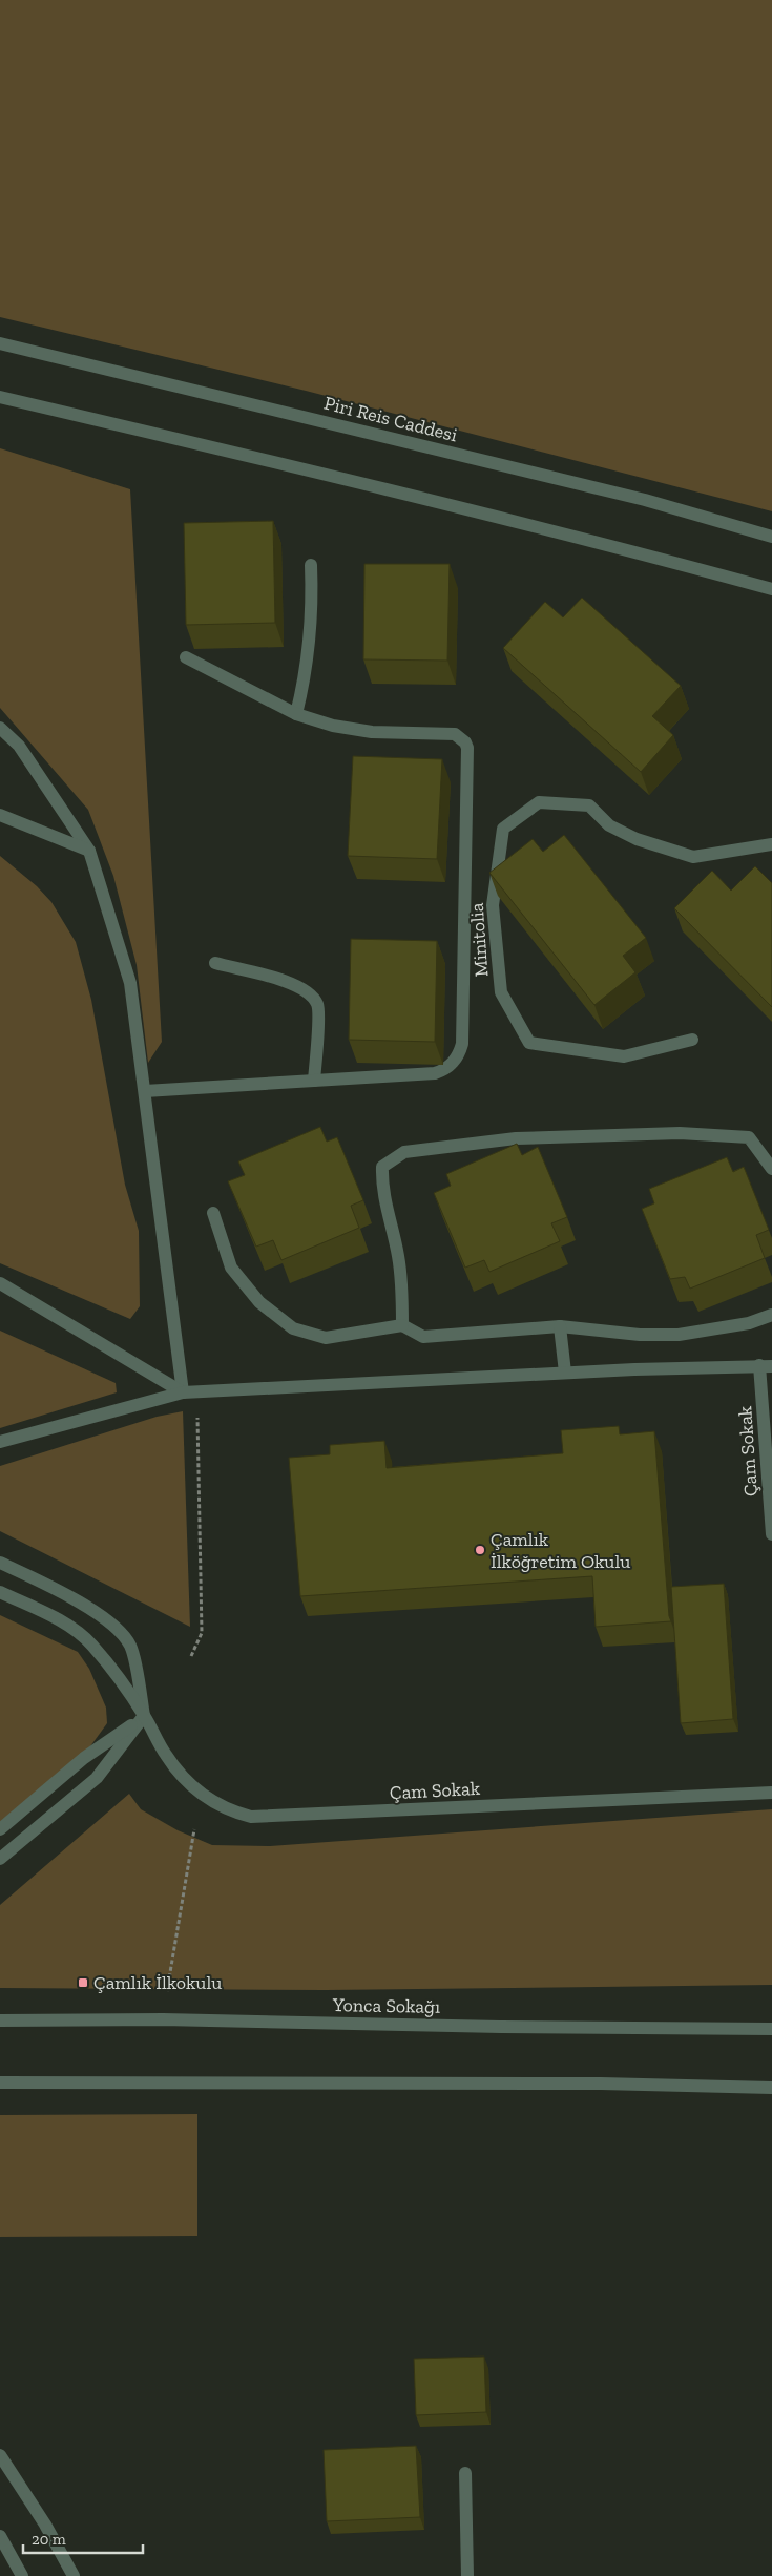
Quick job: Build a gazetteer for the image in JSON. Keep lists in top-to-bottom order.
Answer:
{
  "streets": {
    "street": [
      "Piri Reis Caddesi",
      "Minitolia",
      "Çam Sokak",
      "Yonca Sokağı"
    ]
  },
  "places": {
    "other": ["Çamlık İlköğretim Okulu"],
    "transit": ["Çamlık İlkokulu"]
  },
  "scale_bar": "20 m"
}
